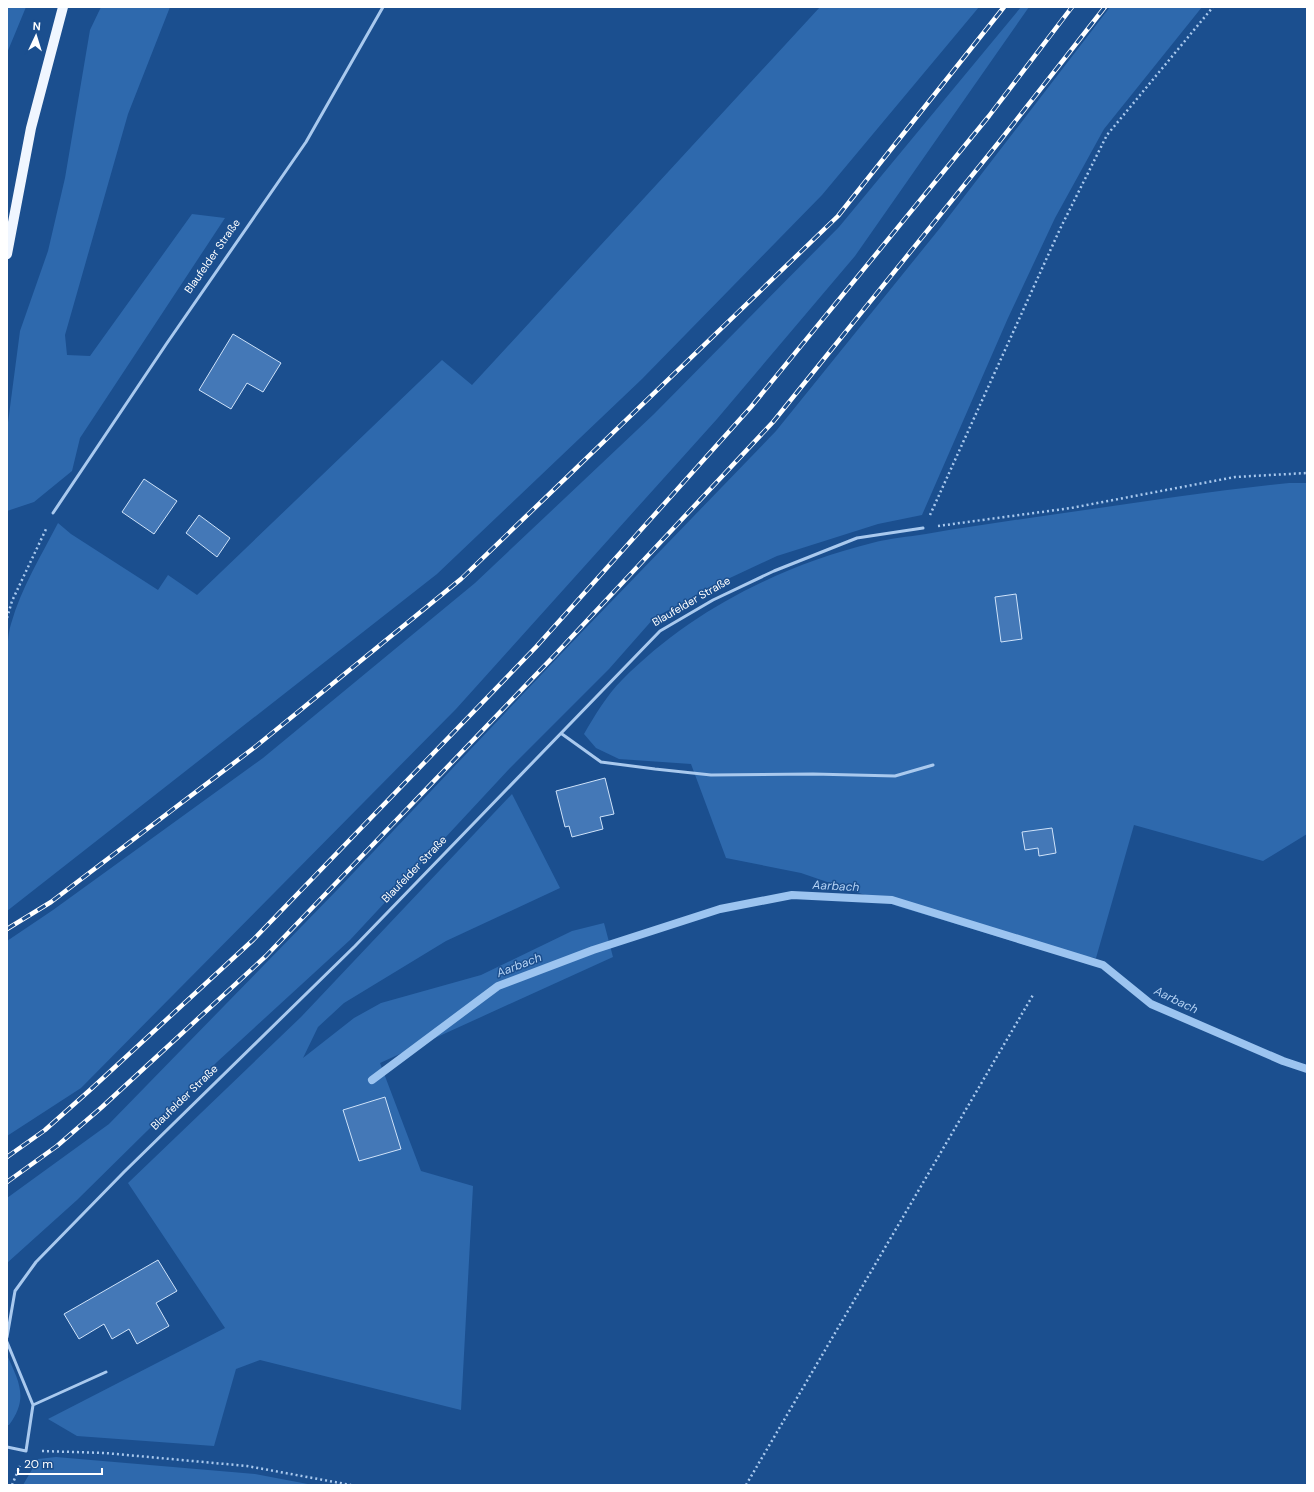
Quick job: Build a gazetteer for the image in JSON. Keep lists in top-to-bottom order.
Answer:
{
  "streets": {
    "lane": ["Blaufelder Straße"]
  },
  "water": ["Aarbach"],
  "scale_bar": "20 m",
  "north": "top"
}
